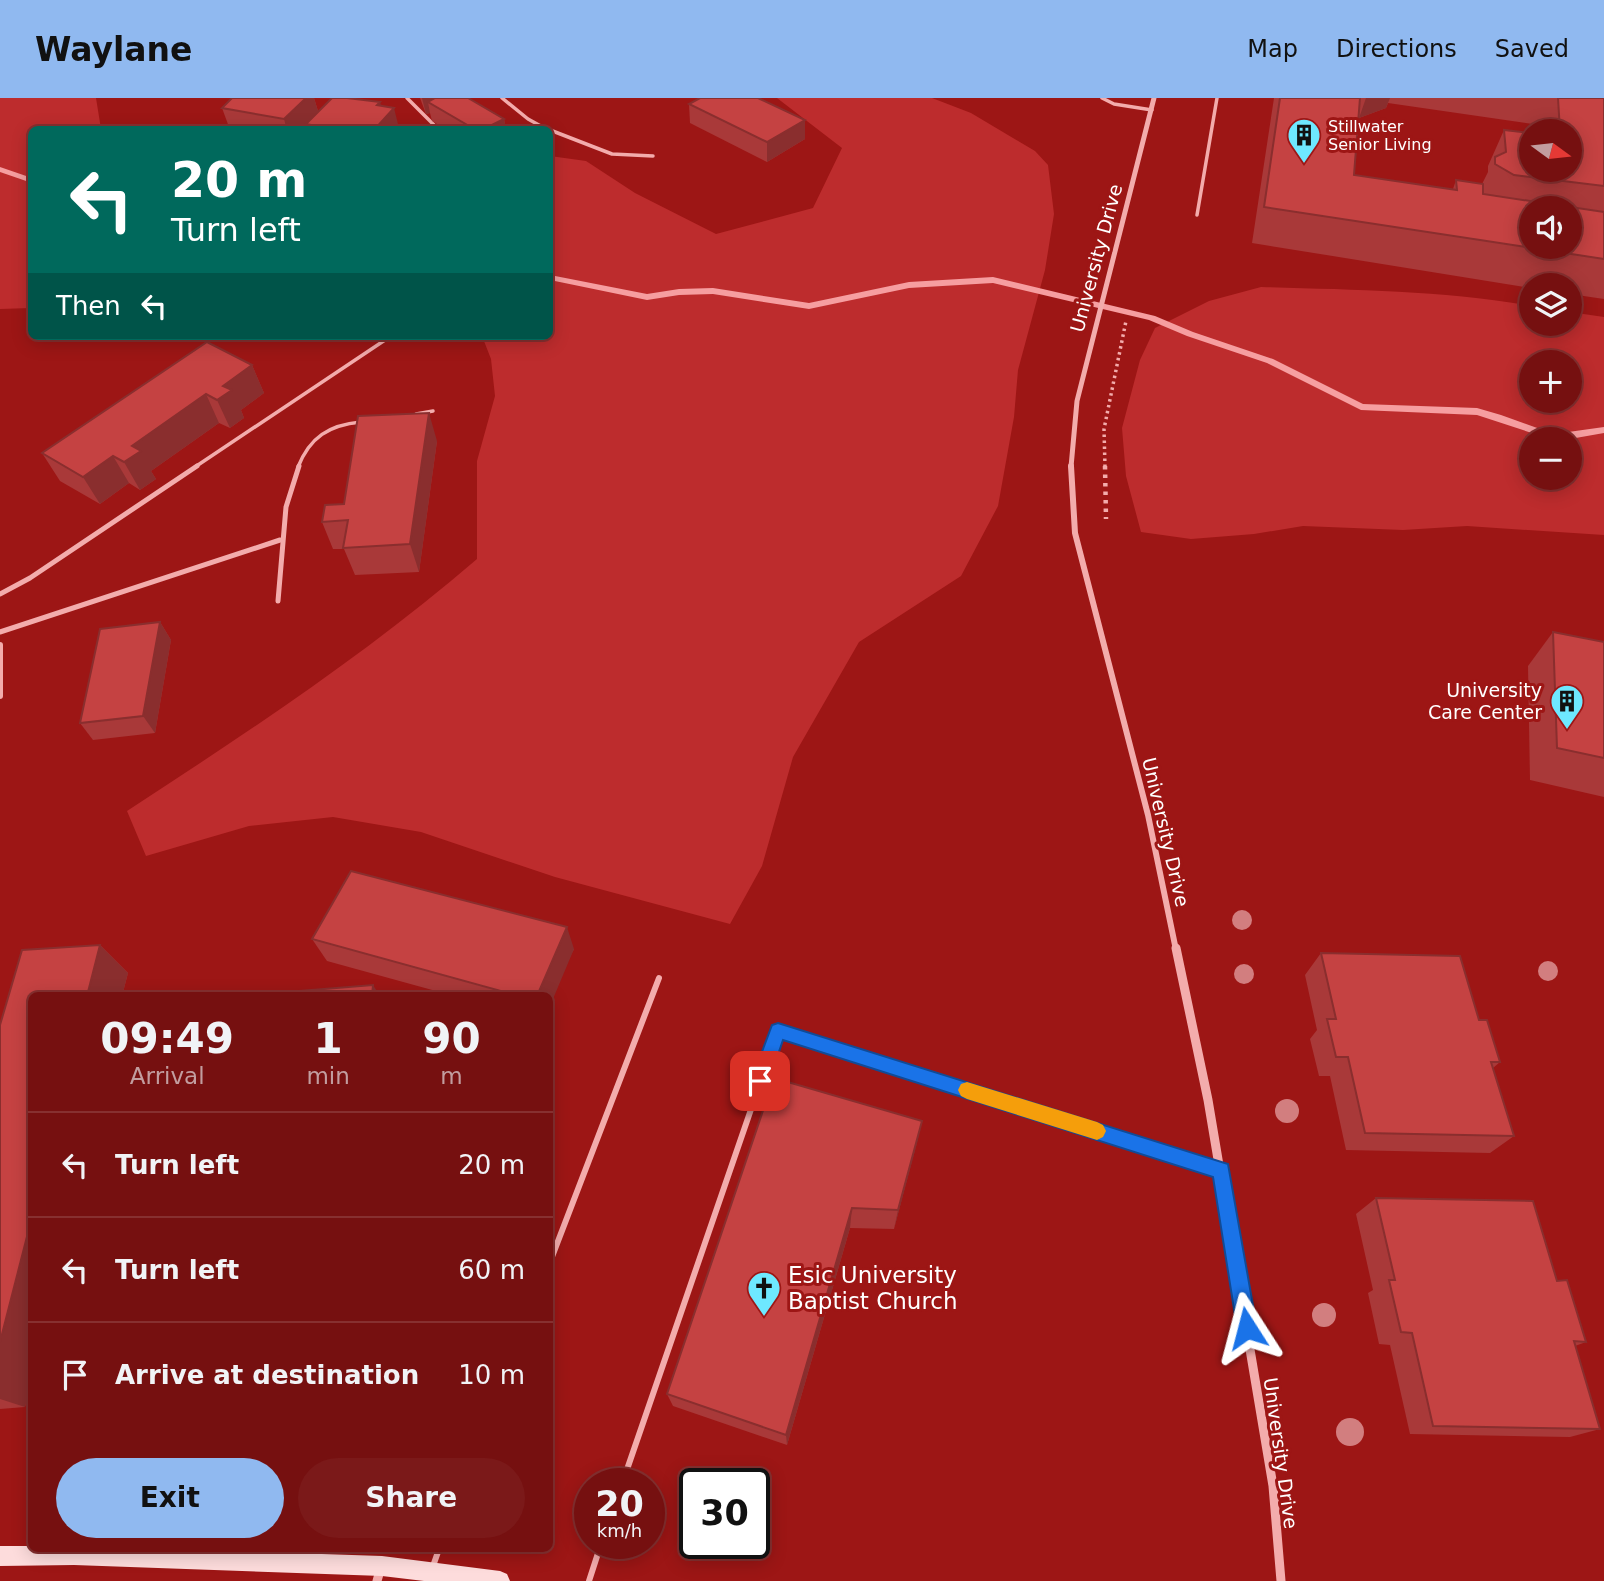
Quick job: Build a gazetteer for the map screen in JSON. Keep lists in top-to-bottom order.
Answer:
{
  "streets": {
    "street": ["University Drive"]
  },
  "places": {
    "building": ["Stillwater Senior Living", "University Care Center"],
    "church": ["Esic University Baptist Church"]
  },
  "north": "right",
  "page": {
    "header": "Waylane",
    "nav": ["Map", "Directions", "Saved"],
    "map_buttons": ["+", "−"],
    "turn": ["20 m", "Turn left"],
    "then": "Then",
    "eta": [
      "09:49",
      "Arrival",
      "1",
      "min",
      "90",
      "m"
    ],
    "list": [
      {
        "name": "Turn left",
        "value": "20 m"
      },
      {
        "name": "Turn left",
        "value": "60 m"
      },
      {
        "name": "Arrive at destination",
        "value": "10 m"
      }
    ],
    "buttons": ["Exit", "Share"],
    "speed": "20 km/h",
    "limit": "30"
  }
}
